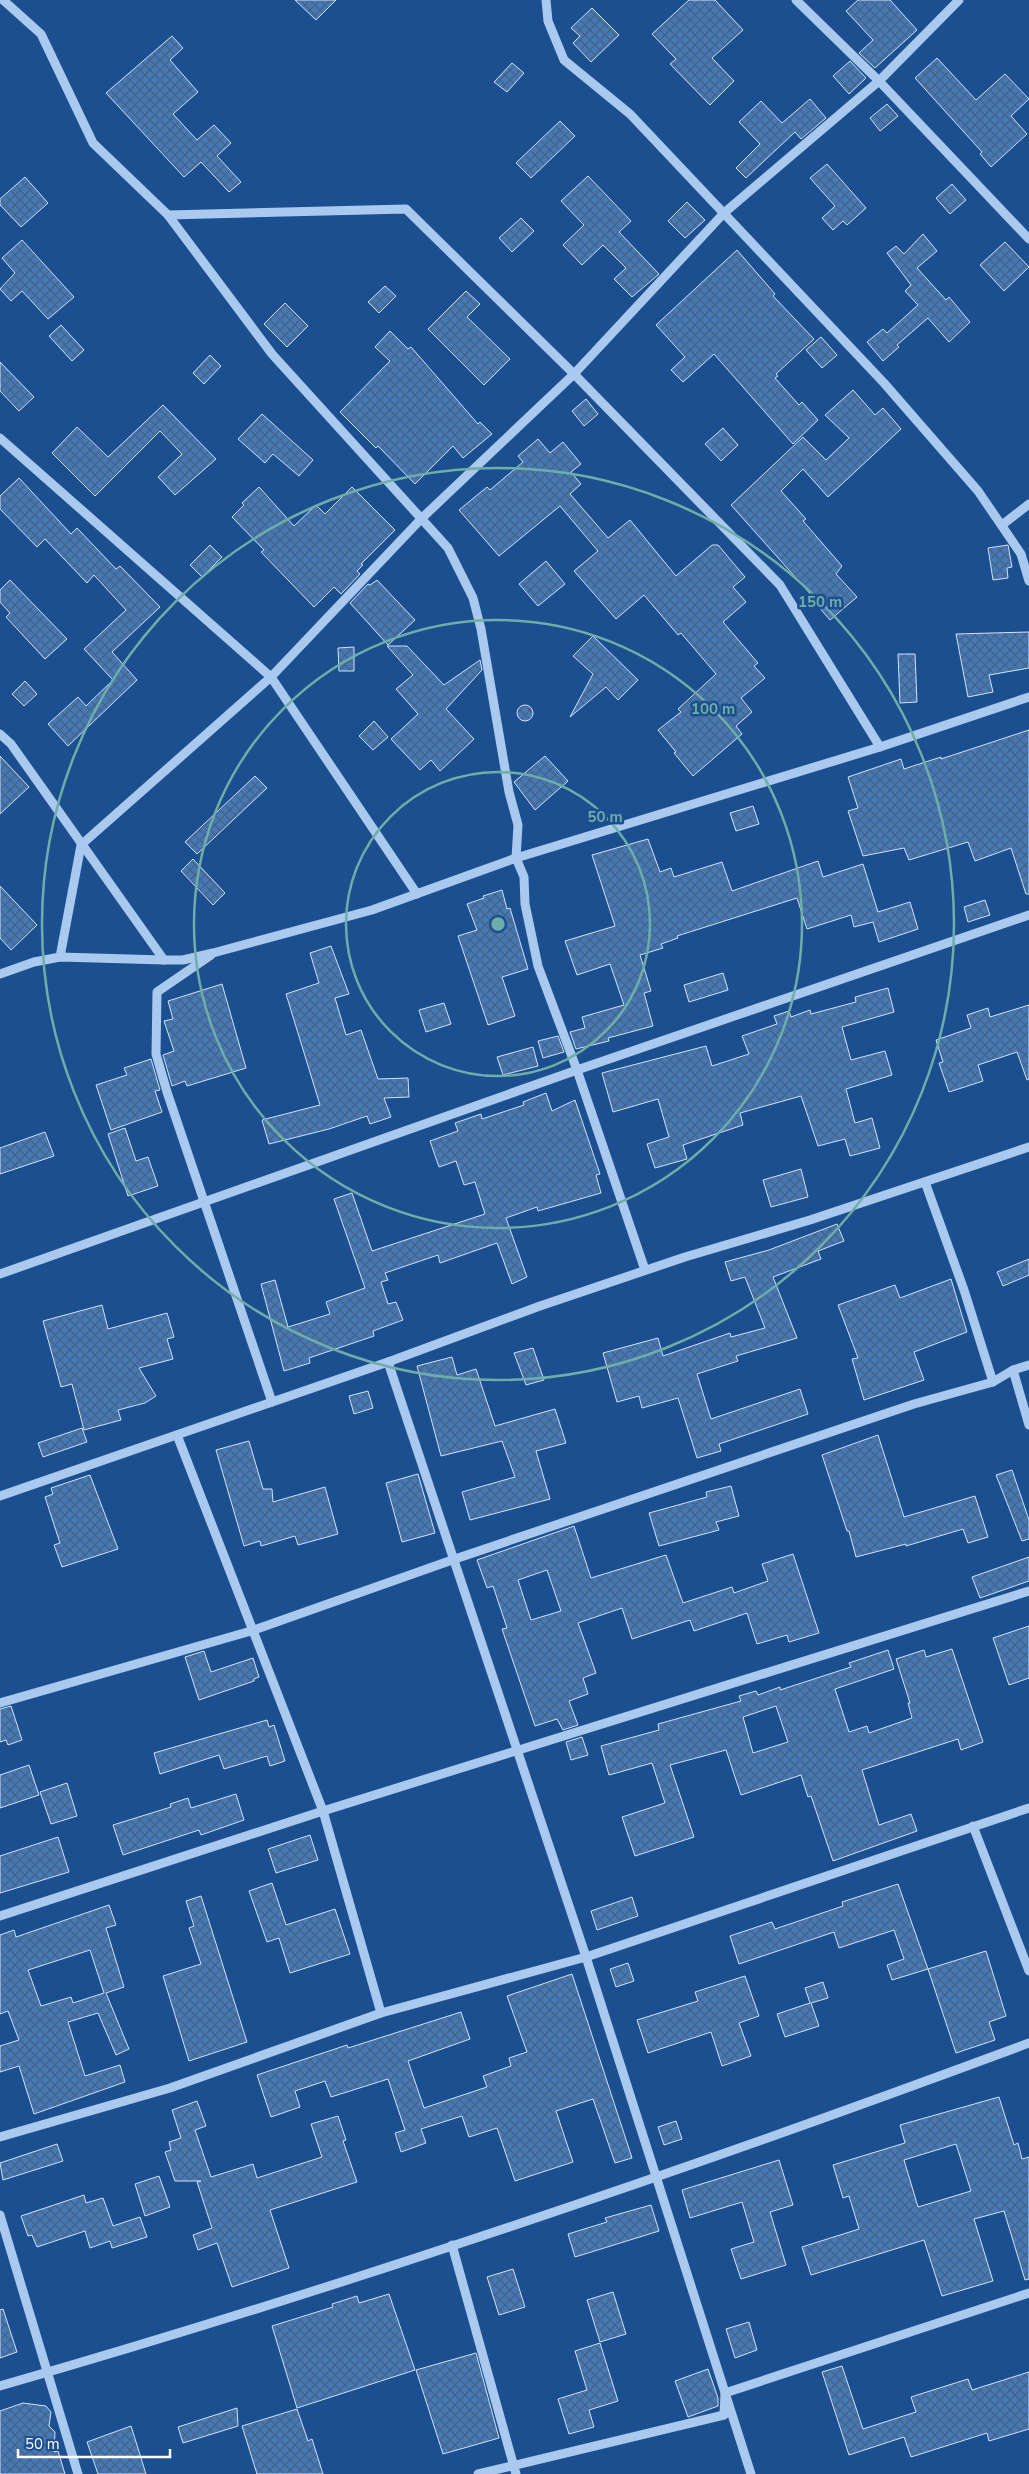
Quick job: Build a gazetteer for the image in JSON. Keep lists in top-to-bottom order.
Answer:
{
  "scale_bar": "50 m",
  "rings": ["150 m", "100 m", "50 m"]
}
